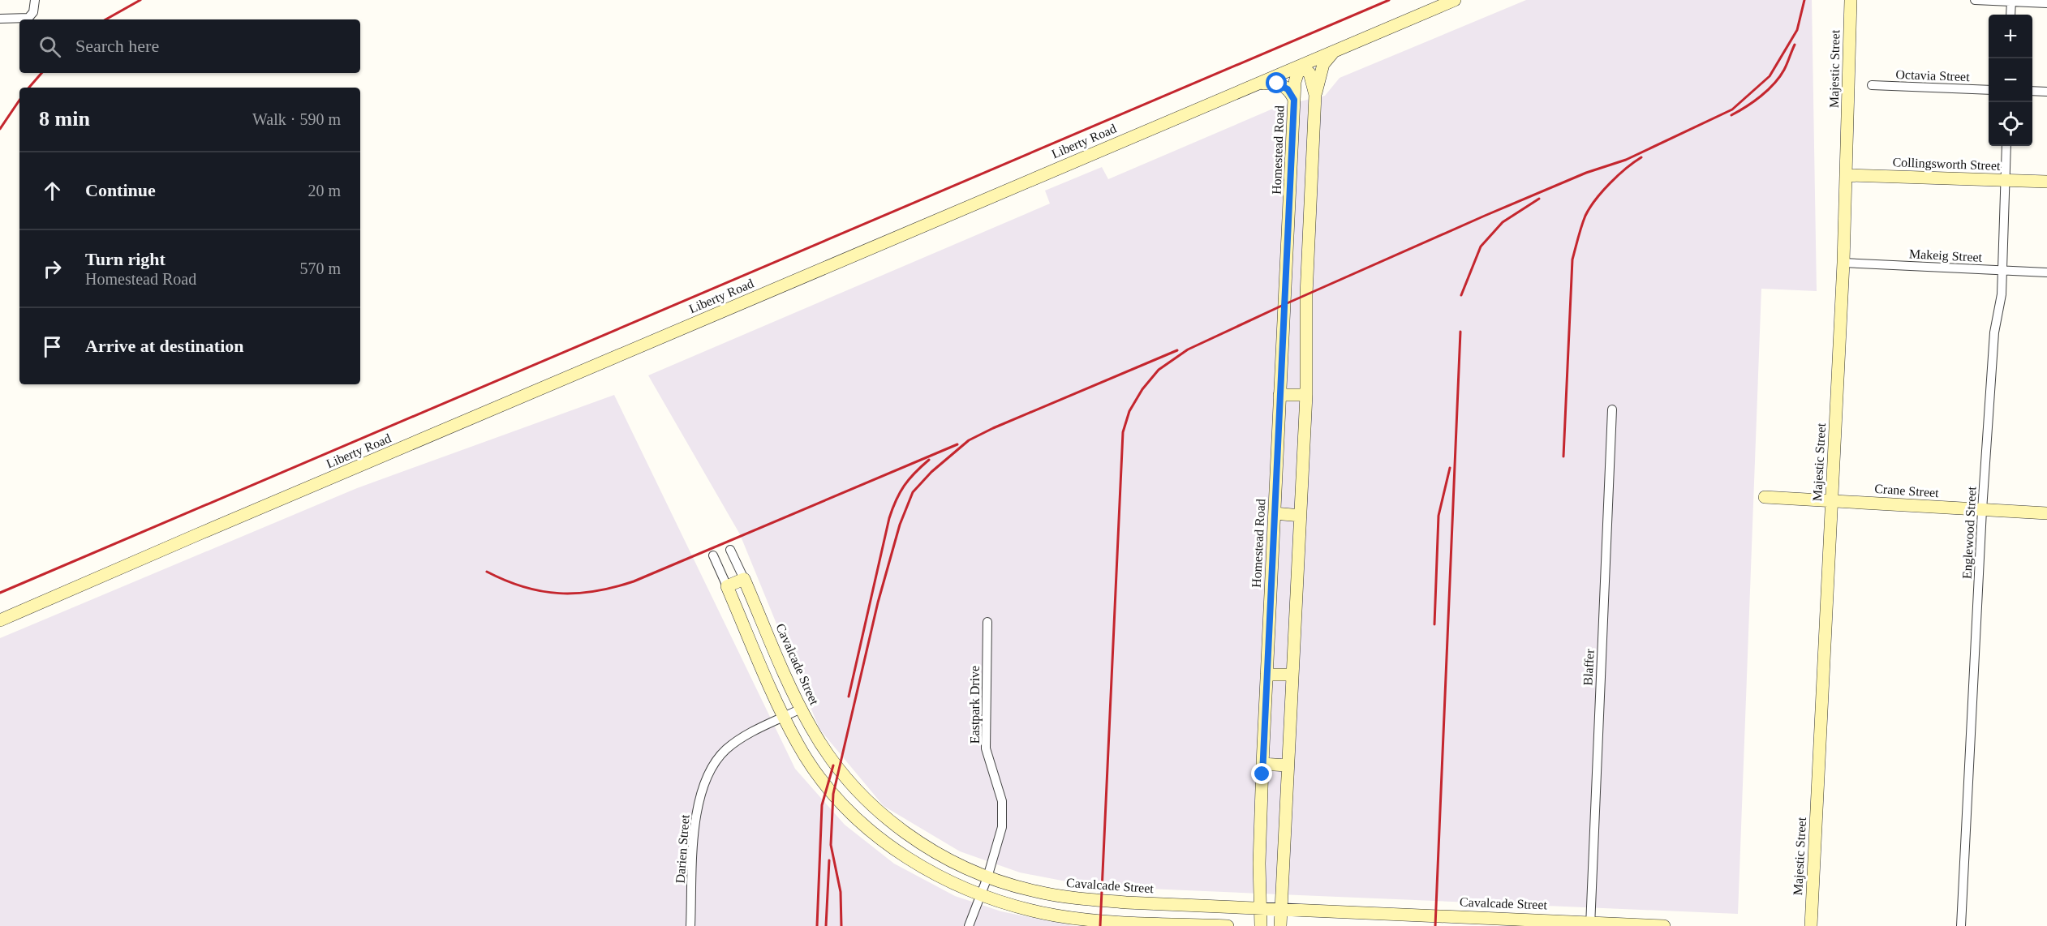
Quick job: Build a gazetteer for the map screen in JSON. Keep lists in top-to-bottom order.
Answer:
{
  "streets": {
    "main road": [
      "Majestic Street",
      "Liberty Road",
      "Homestead Road",
      "Collingsworth Street",
      "Crane Street",
      "Cavalcade Street"
    ],
    "street": [
      "Octavia Street",
      "Makeig Street",
      "Englewood Street",
      "Blaffer",
      "Eastpark Drive",
      "Darien Street"
    ]
  },
  "crossings": [
    ["Majestic Street", "Collingsworth Street"],
    ["Majestic Street", "Makeig Street"],
    ["Majestic Street", "Crane Street"],
    ["Liberty Road", "Homestead Road"],
    ["Homestead Road", "Cavalcade Street"],
    ["Collingsworth Street", "Englewood Street"],
    ["Makeig Street", "Englewood Street"],
    ["Crane Street", "Englewood Street"],
    ["Cavalcade Street", "Blaffer"],
    ["Cavalcade Street", "Eastpark Drive"],
    ["Cavalcade Street", "Darien Street"]
  ],
  "page": {
    "map_buttons": ["+", "−"],
    "search": "Search here",
    "heading": ["8 min", "Walk · 590 m"],
    "list": [
      ["Continue", "20 m"],
      ["Turn right", "Homestead Road", "570 m"],
      "Arrive at destination"
    ]
  }
}
